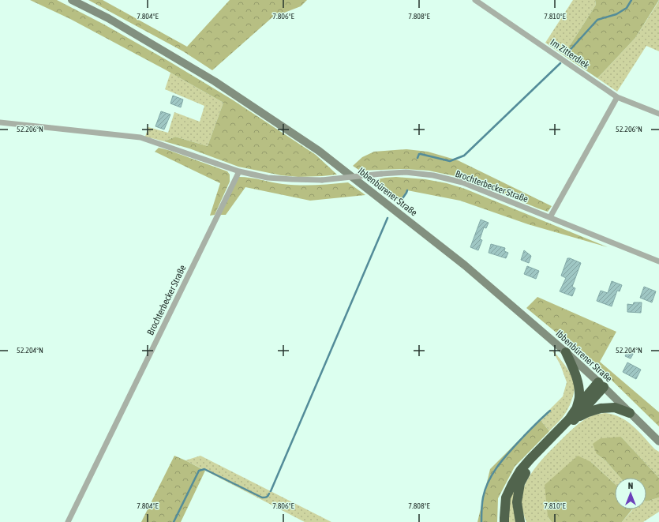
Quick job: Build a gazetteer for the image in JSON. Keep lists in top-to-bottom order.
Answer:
{
  "streets": {
    "main road": ["Ibbenbürener Straße"],
    "street": ["Im Zitterdiek", "Brochterbecker Straße"]
  },
  "north": "top",
  "coordinates": [
    "7.804°E",
    "7.806°E",
    "7.808°E",
    "7.810°E",
    "52.206°N",
    "52.204°N"
  ]
}
